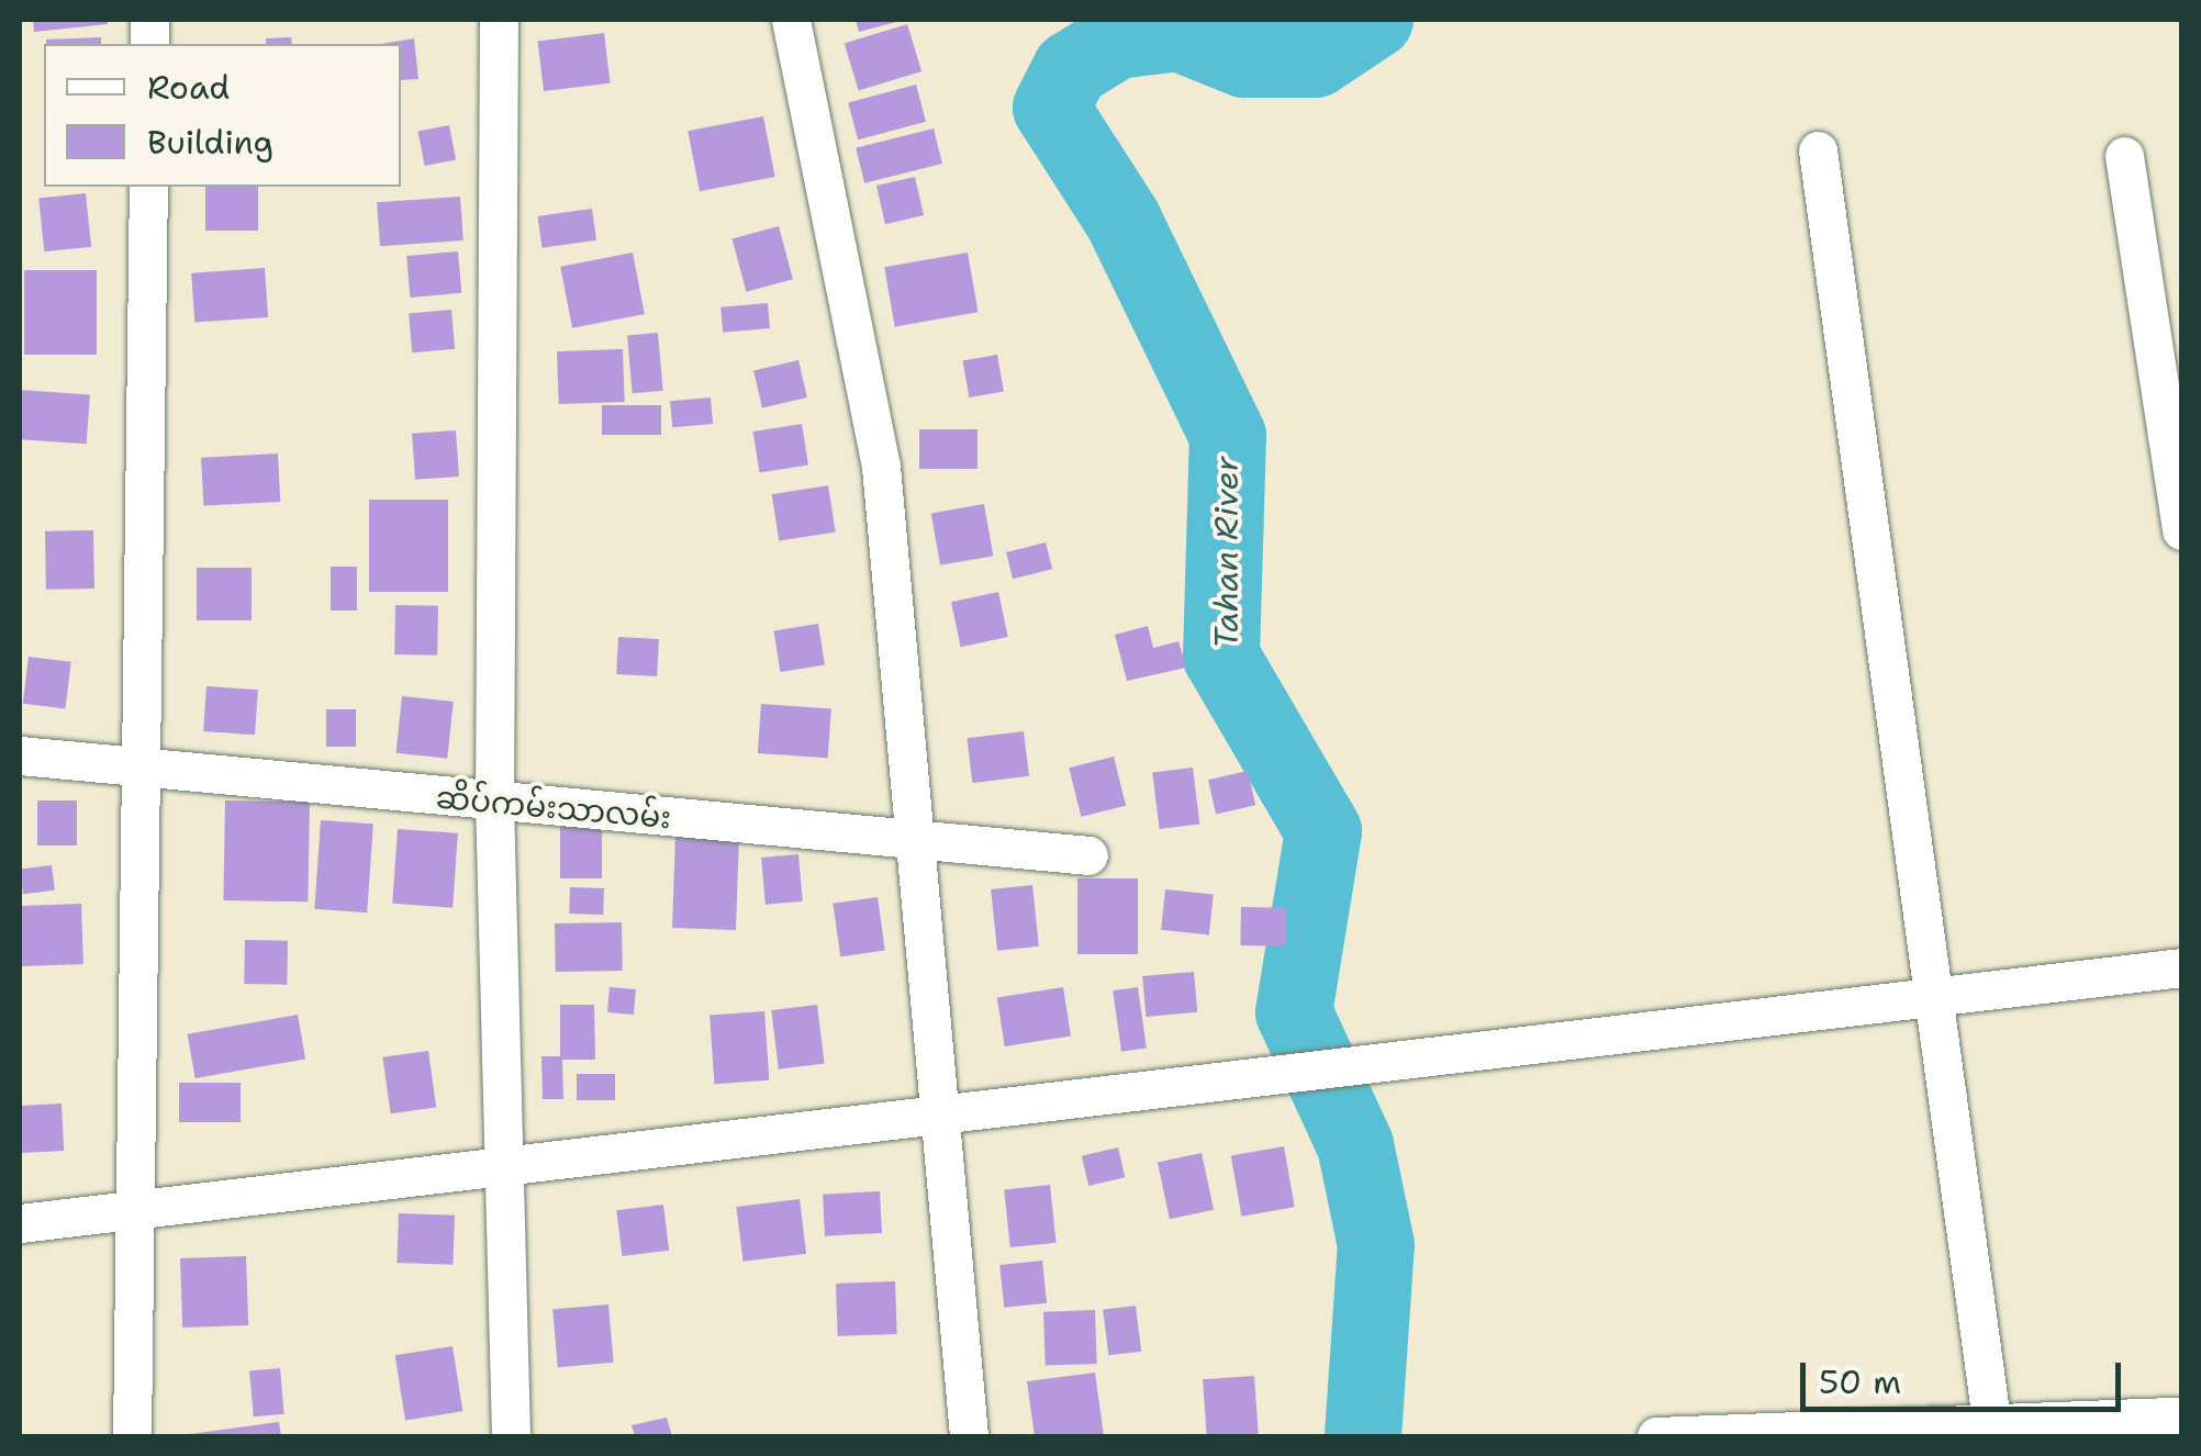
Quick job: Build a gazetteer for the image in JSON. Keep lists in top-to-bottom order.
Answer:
{
  "streets": {
    "street": ["ဆိပ်ကမ်းသာလမ်း"]
  },
  "water": ["Tahan River"],
  "legend": ["Road", "Building"],
  "scale_bar": "50 m"
}
